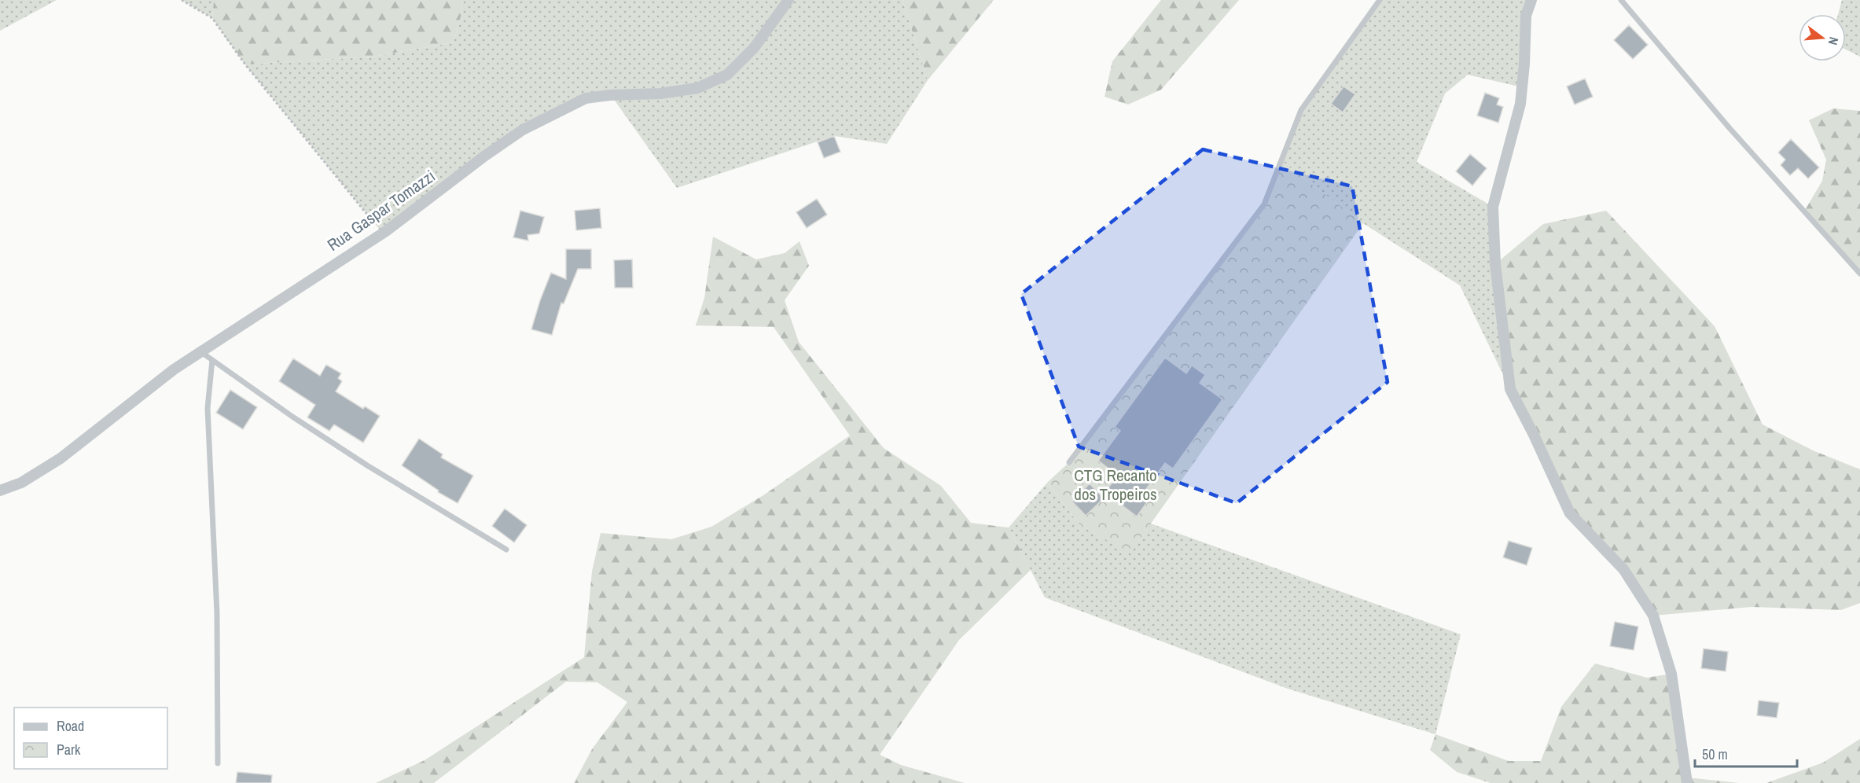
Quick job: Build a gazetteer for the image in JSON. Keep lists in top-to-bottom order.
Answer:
{
  "streets": {
    "street": ["Rua Gaspar Tomazzi"]
  },
  "parks": ["CTG Recanto dos Tropeiros"],
  "legend": ["Road", "Park"],
  "scale_bar": "50 m",
  "north": "right"
}
